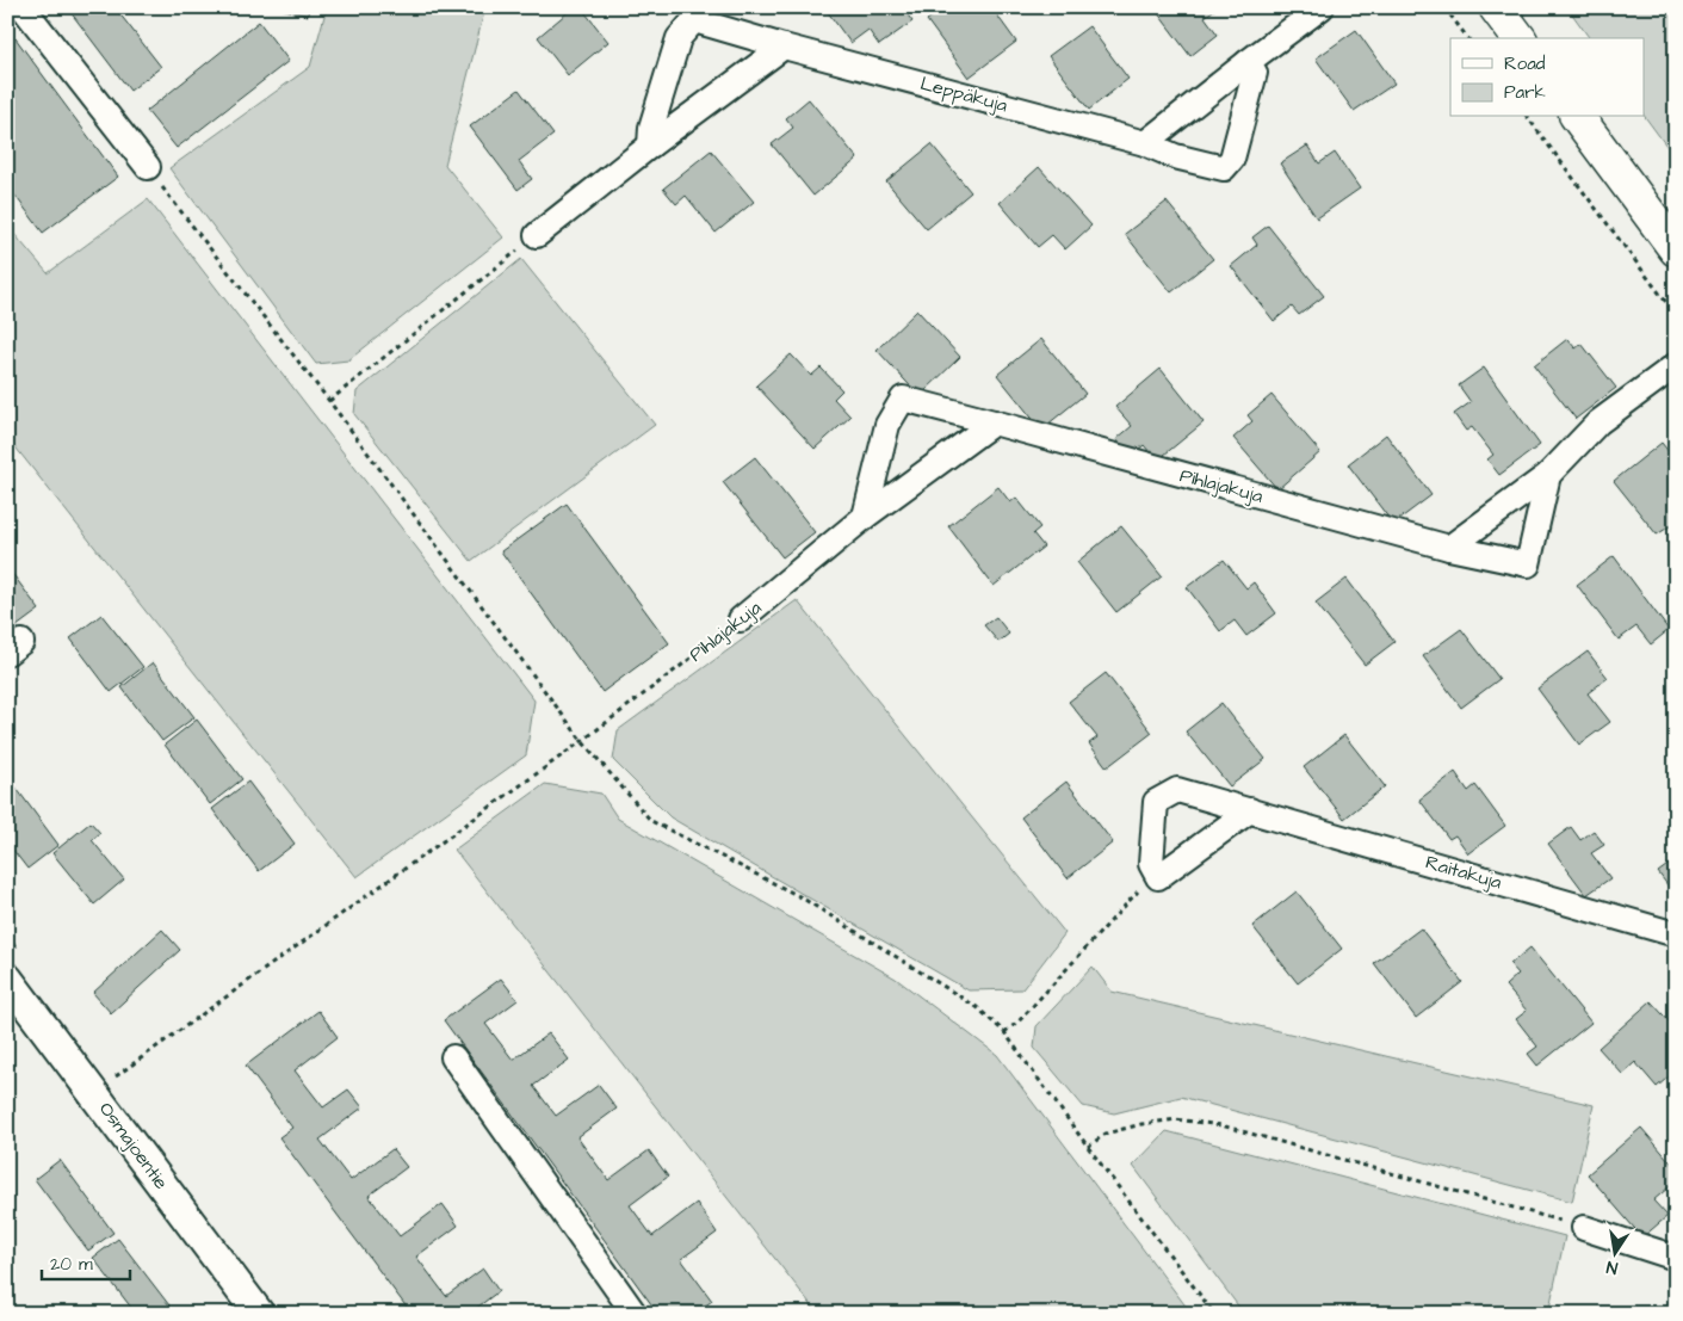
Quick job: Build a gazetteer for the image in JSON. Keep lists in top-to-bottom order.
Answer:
{
  "streets": {
    "street": [
      "Leppäkuja",
      "Pihlajakuja",
      "Raitakuja",
      "Osmajoentie"
    ]
  },
  "legend": ["Road", "Park"],
  "scale_bar": "20 m",
  "north": "bottom"
}
